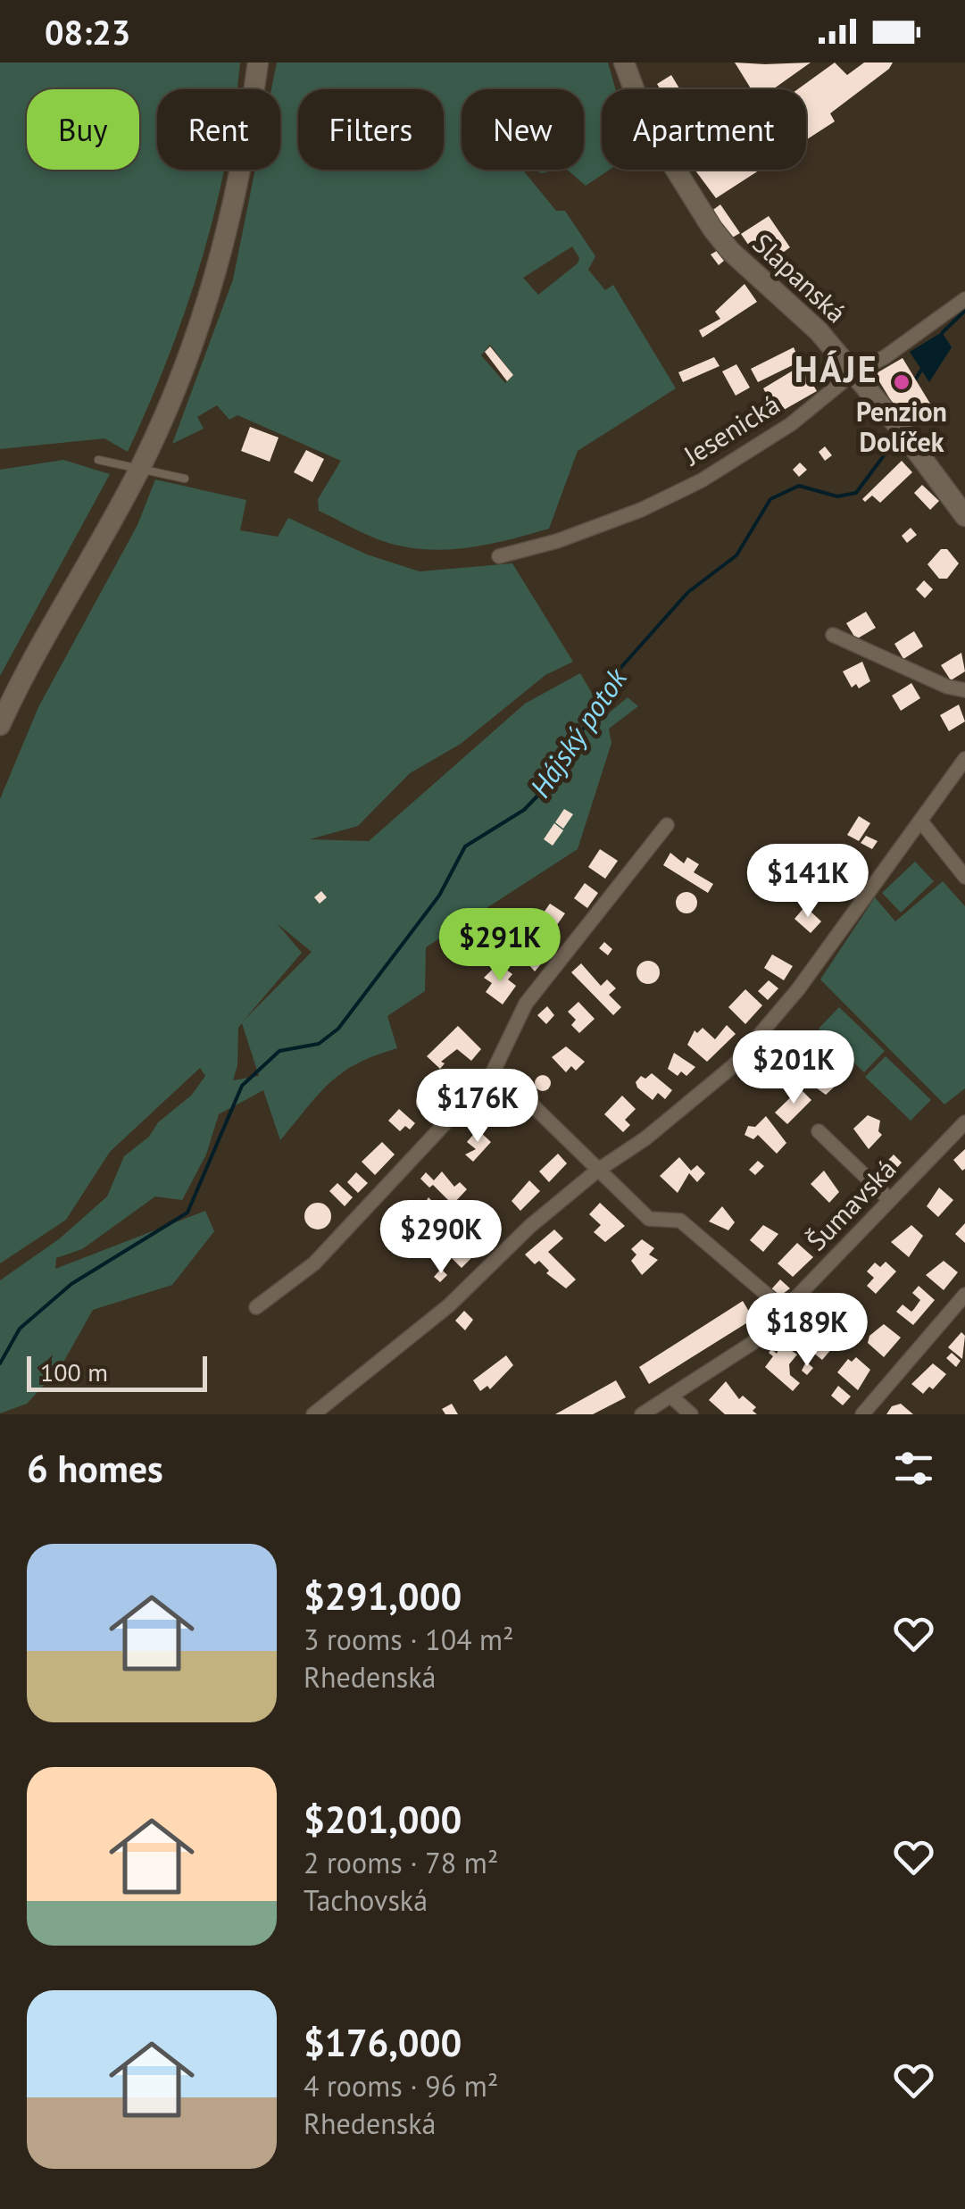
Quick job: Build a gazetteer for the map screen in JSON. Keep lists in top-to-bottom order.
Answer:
{
  "streets": {
    "main road": ["Slapanská"],
    "street": ["Jesenická", "Šumavská"]
  },
  "crossings": [
    ["Slapanská", "Jesenická"]
  ],
  "districts": ["HÁJE"],
  "water": ["Hájský potok"],
  "places": ["Penzion Dolíček"],
  "scale_bar": "100 m",
  "page": {
    "status": "08:23",
    "chip": [
      "Buy",
      "Rent",
      "Filters",
      "New",
      "Apartment"
    ],
    "price": [
      "$141K",
      "$291K",
      "$201K",
      "$176K",
      "$290K",
      "$189K"
    ],
    "scale": "100 m",
    "heading": "6 homes",
    "list": [
      {
        "name": "$291,000",
        "note": "3 rooms · 104 m² · Rhedenská"
      },
      {
        "name": "$201,000",
        "note": "2 rooms · 78 m² · Tachovská"
      },
      {
        "name": "$176,000",
        "note": "4 rooms · 96 m² · Rhedenská"
      }
    ]
  }
}
